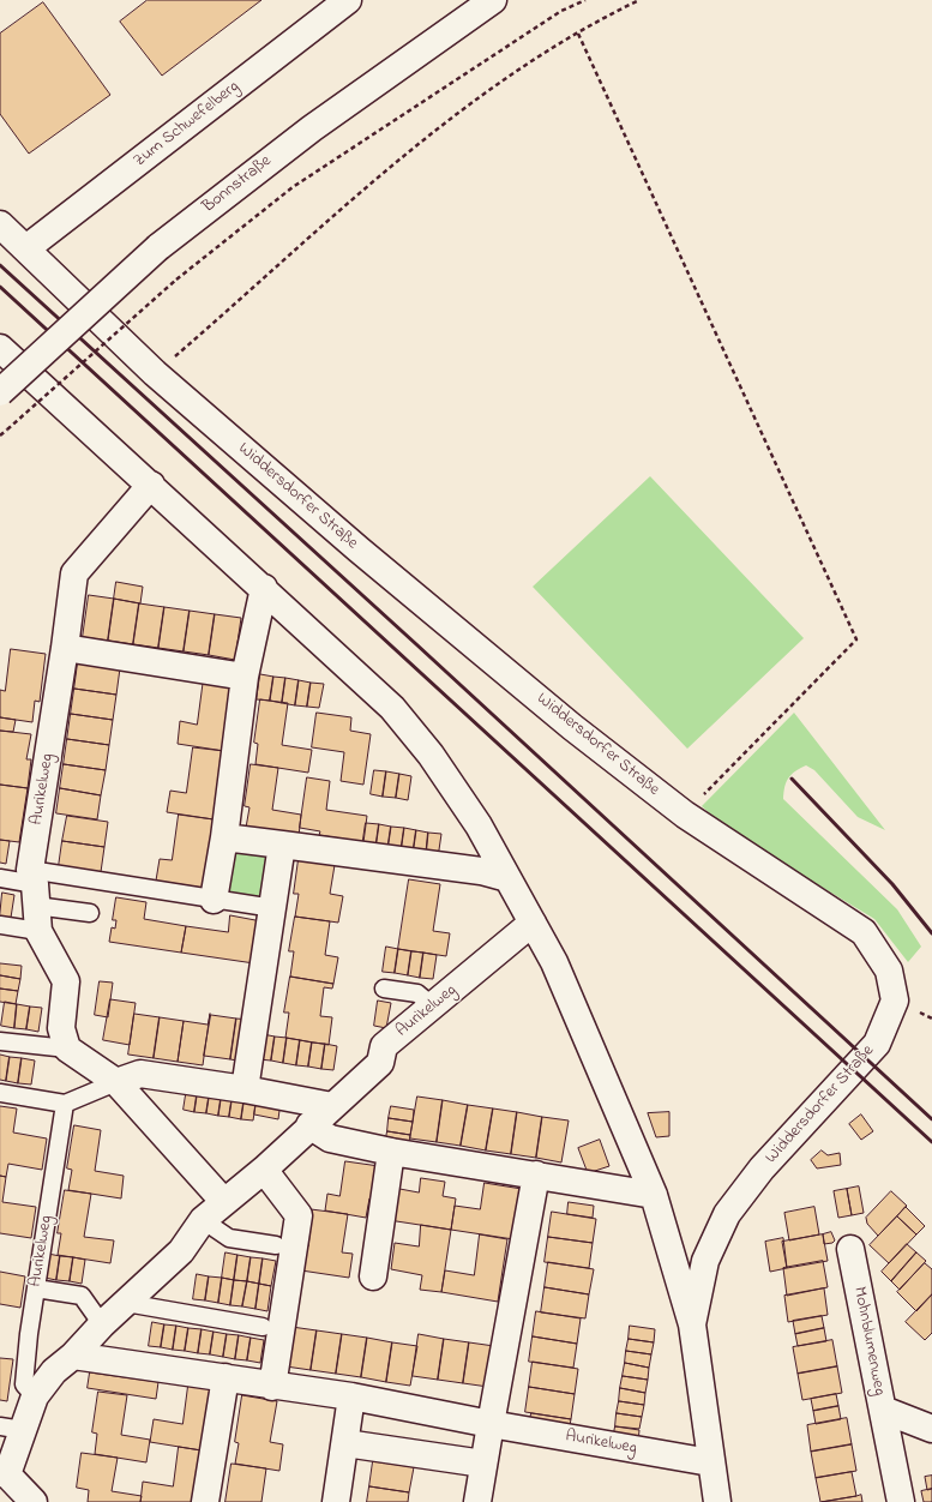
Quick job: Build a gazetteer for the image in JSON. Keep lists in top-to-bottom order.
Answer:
{
  "streets": {
    "street": [
      "Zum Schwefelberg",
      "Bonnstraße",
      "Widdersdorfer Straße",
      "Aurikelweg",
      "Mohnblumenweg"
    ]
  },
  "crossings": [
    ["Zum Schwefelberg", "Widdersdorfer Straße"],
    ["Widdersdorfer Straße", "Aurikelweg"]
  ]
}
